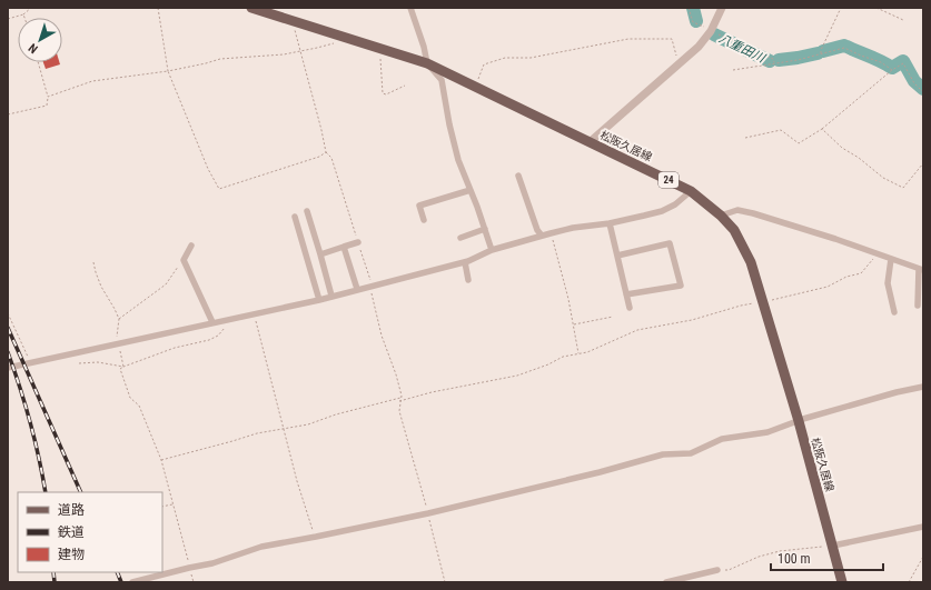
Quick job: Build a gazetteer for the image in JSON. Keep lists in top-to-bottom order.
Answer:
{
  "streets": {
    "main road": ["松阪久居線", "24"]
  },
  "water": ["八重田川"],
  "legend": ["道路", "鉄道", "建物"],
  "scale_bar": "100 m",
  "north": "bottom left"
}
